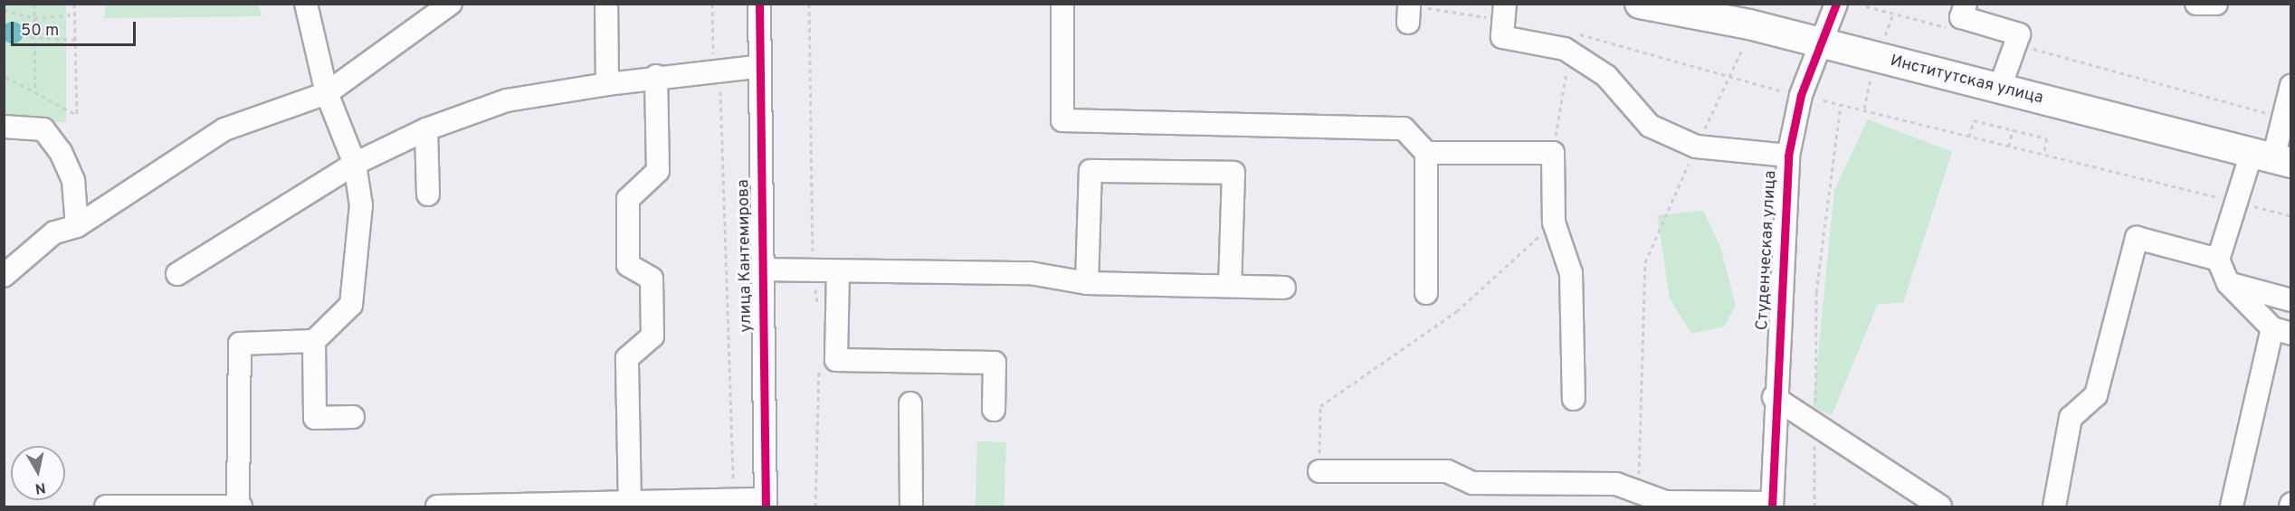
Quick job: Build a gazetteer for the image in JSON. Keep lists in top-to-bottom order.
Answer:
{
  "streets": {
    "main road": ["Институтская улица"],
    "street": ["Студенческая улица", "улица Кантемирова"]
  },
  "crossings": [
    ["Институтская улица", "Студенческая улица"]
  ],
  "scale_bar": "50 m",
  "north": "bottom"
}
